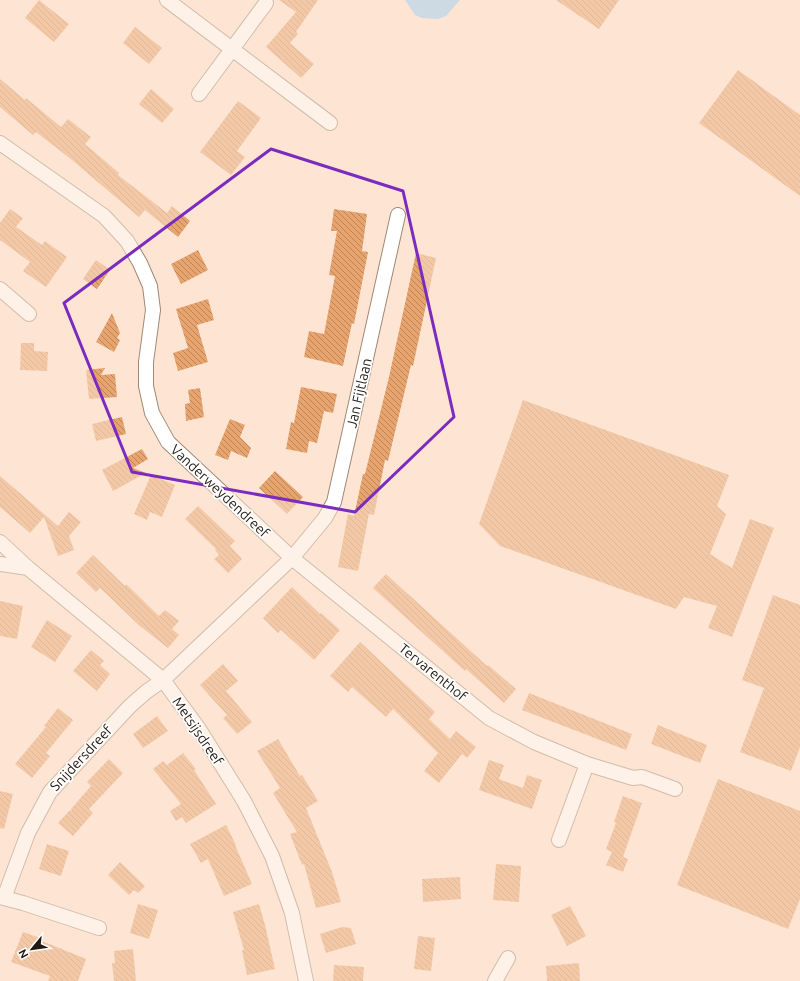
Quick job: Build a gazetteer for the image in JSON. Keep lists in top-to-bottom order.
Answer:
{
  "streets": {
    "street": [
      "Jan Fijtlaan",
      "Vanderweydendreef",
      "Tervarenthof",
      "Metsijsdreef",
      "Snijdersdreef"
    ]
  },
  "crossings": [
    ["Jan Fijtlaan", "Vanderweydendreef"],
    ["Jan Fijtlaan", "Tervarenthof"],
    ["Vanderweydendreef", "Tervarenthof"],
    ["Metsijsdreef", "Snijdersdreef"]
  ],
  "north": "bottom left"
}
